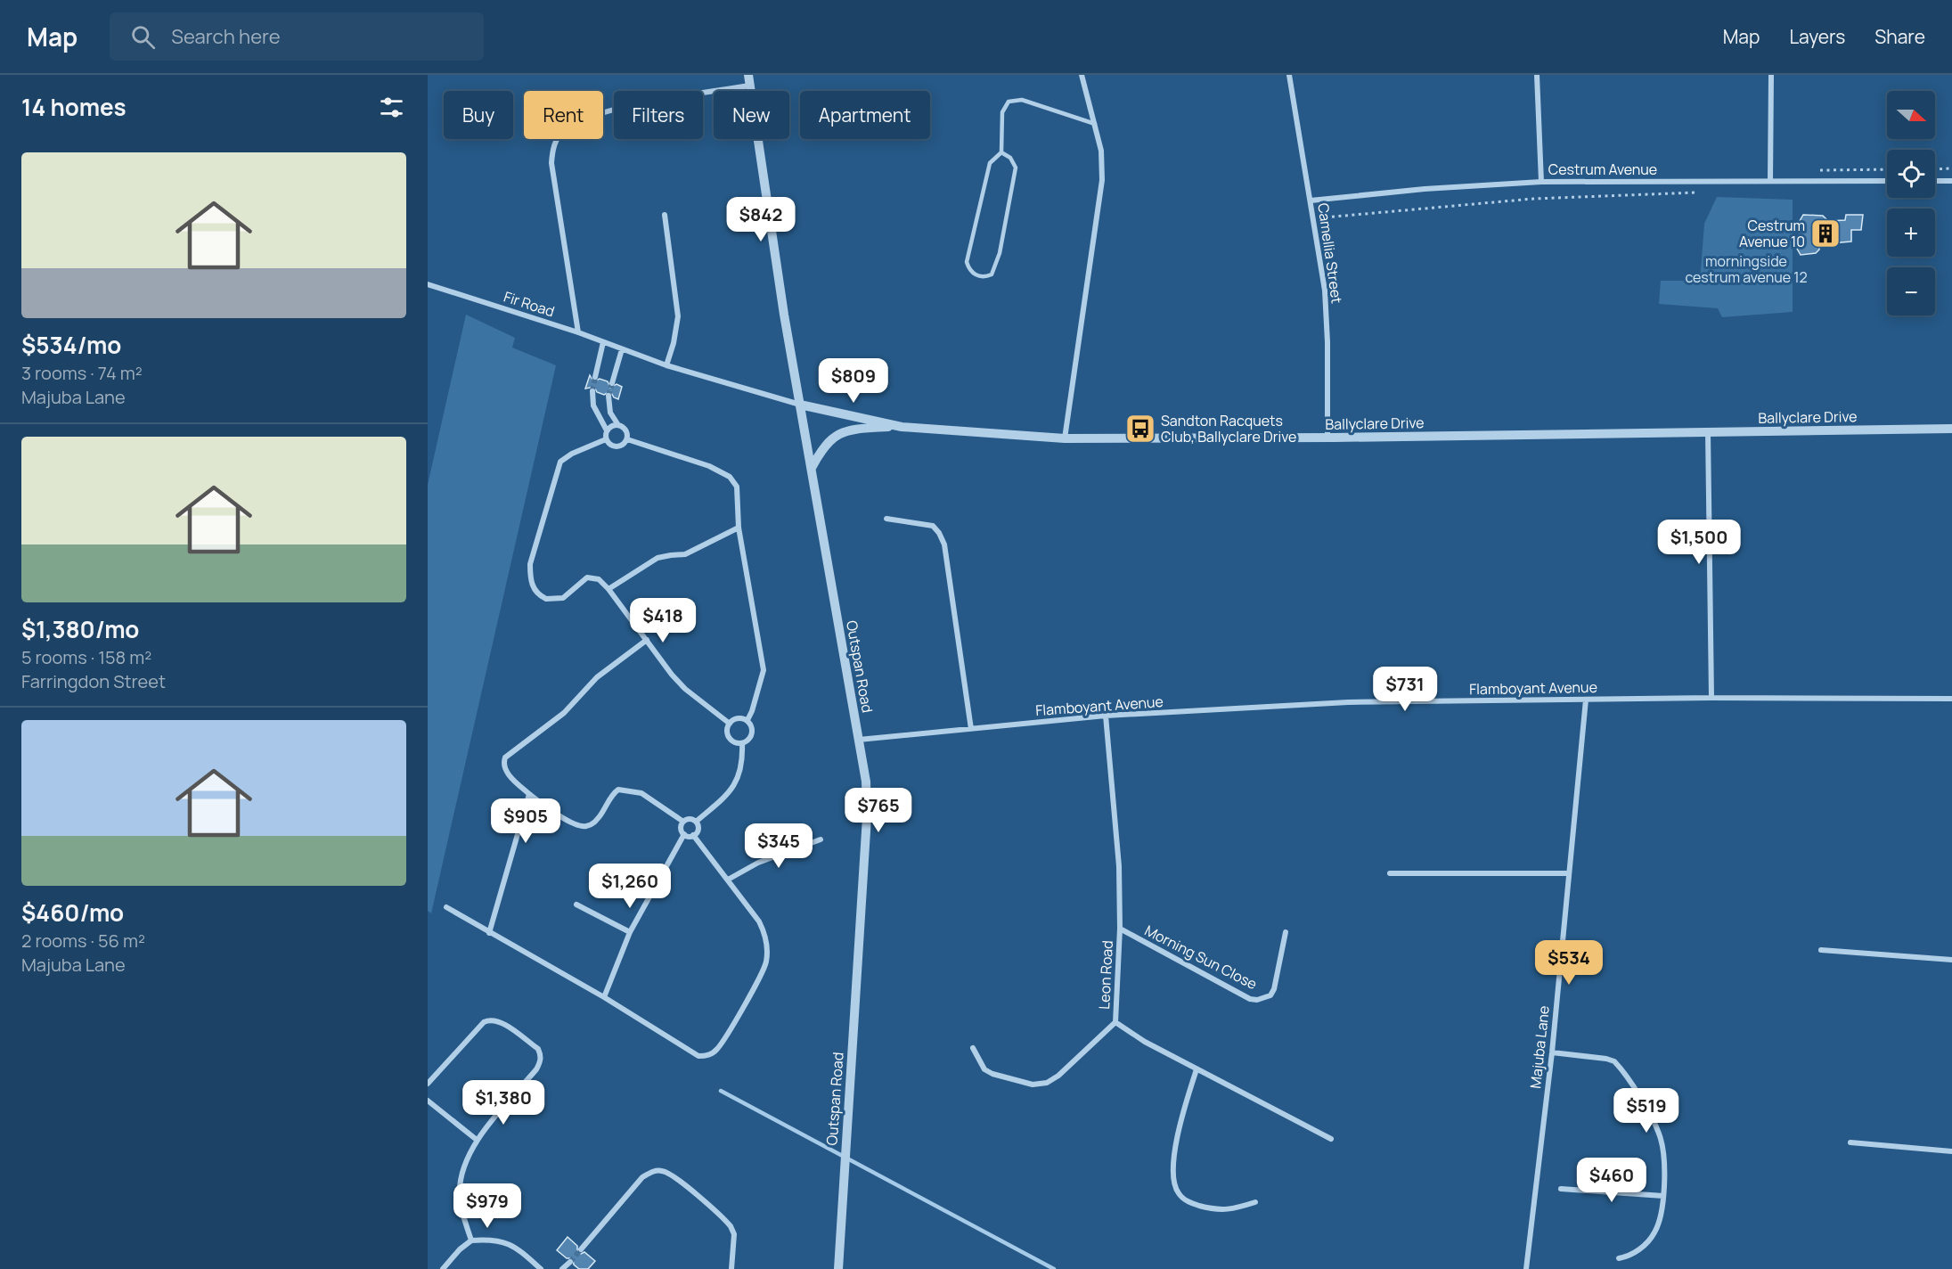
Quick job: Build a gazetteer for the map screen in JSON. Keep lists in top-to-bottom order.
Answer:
{
  "streets": {
    "street": [
      "Cestrum Avenue",
      "Camellia Street",
      "Fir Road",
      "Ballyclare Drive",
      "Outspan Road",
      "Flamboyant Avenue",
      "Morning Sun Close",
      "Leon Road",
      "Majuba Lane"
    ]
  },
  "crossings": [
    ["Cestrum Avenue", "Camellia Street"],
    ["Camellia Street", "Ballyclare Drive"],
    ["Fir Road", "Ballyclare Drive"],
    ["Fir Road", "Outspan Road"],
    ["Ballyclare Drive", "Outspan Road"],
    ["Outspan Road", "Flamboyant Avenue"],
    ["Flamboyant Avenue", "Leon Road"],
    ["Flamboyant Avenue", "Majuba Lane"],
    ["Morning Sun Close", "Leon Road"]
  ],
  "parks": ["morningside cestrum avenue 12"],
  "places": {
    "building": ["Cestrum Avenue 10"],
    "bus stop": ["Sandton Racquets Club, Ballyclare Drive"]
  },
  "north": "right",
  "page": {
    "header": "Map",
    "search": "Search here",
    "nav": ["Map", "Layers", "Share"],
    "heading": "14 homes",
    "map_buttons": ["+", "−"],
    "chip": [
      "Buy",
      "Rent",
      "Filters",
      "New",
      "Apartment"
    ],
    "list": [
      {
        "name": "$534/mo",
        "note": "3 rooms · 74 m² · Majuba Lane"
      },
      {
        "name": "$1,380/mo",
        "note": "5 rooms · 158 m² · Farringdon Street"
      },
      {
        "name": "$460/mo",
        "note": "2 rooms · 56 m² · Majuba Lane"
      }
    ],
    "price": [
      "$842",
      "$809",
      "$1,500",
      "$418",
      "$731",
      "$765",
      "$905",
      "$345",
      "$1,260",
      "$534",
      "$1,380",
      "$519",
      "$460",
      "$979"
    ]
  }
}
